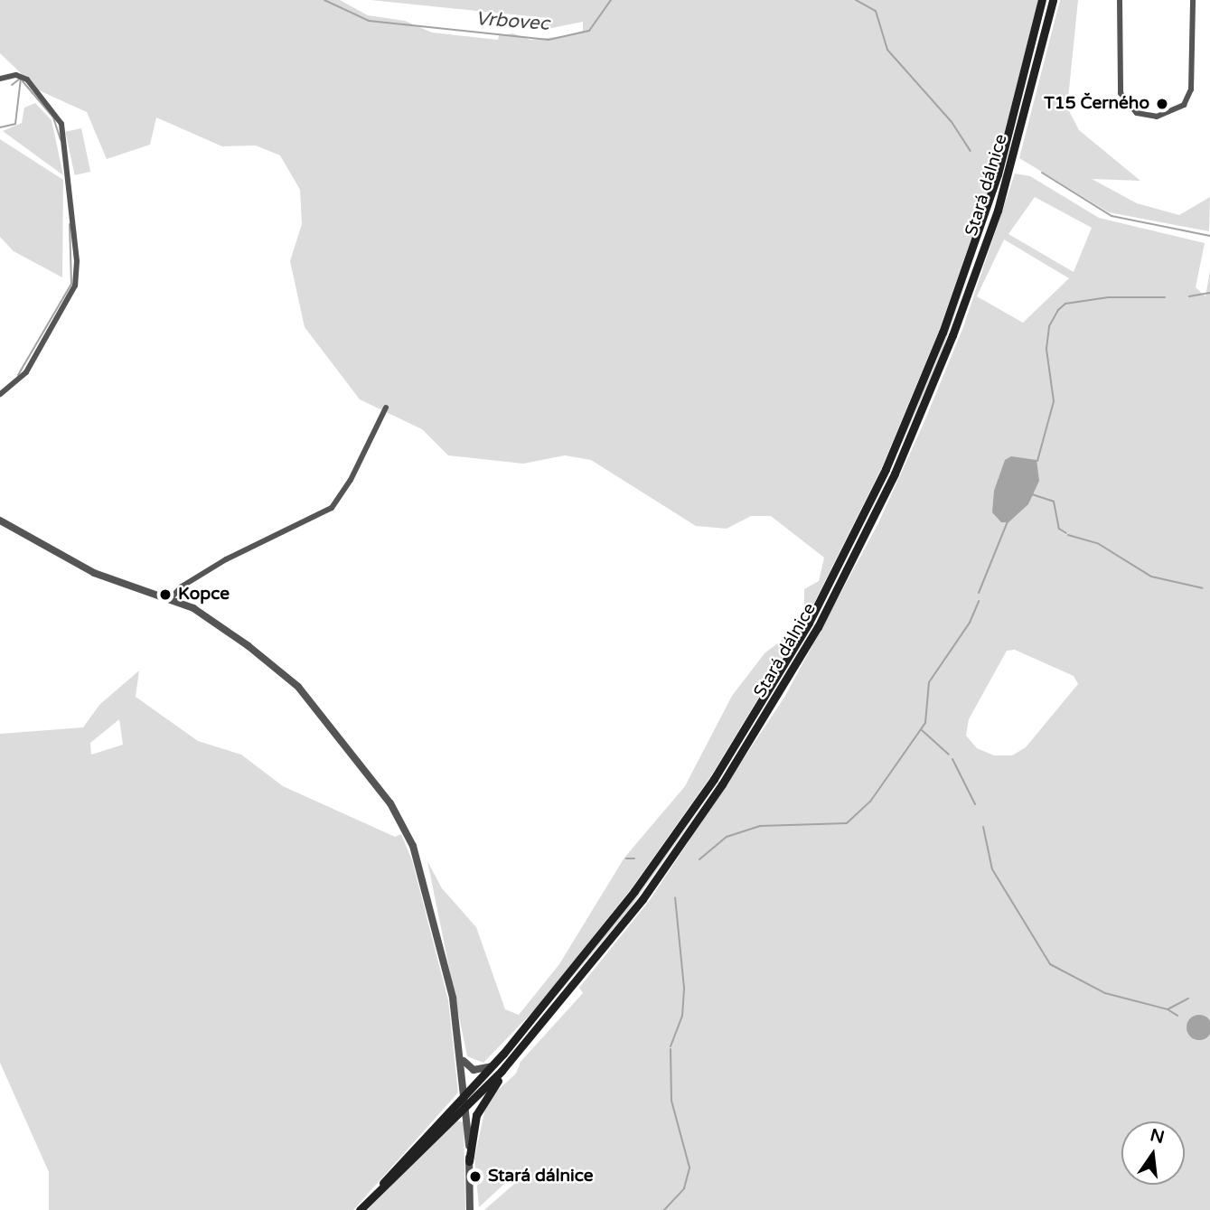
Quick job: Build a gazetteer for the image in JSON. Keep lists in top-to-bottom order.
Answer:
{
  "streets": {
    "main road": ["Stará dálnice"]
  },
  "water": ["Vrbovec"],
  "places": ["T15 Černého", "Kopce", "Stará dálnice"],
  "north": "top"
}
